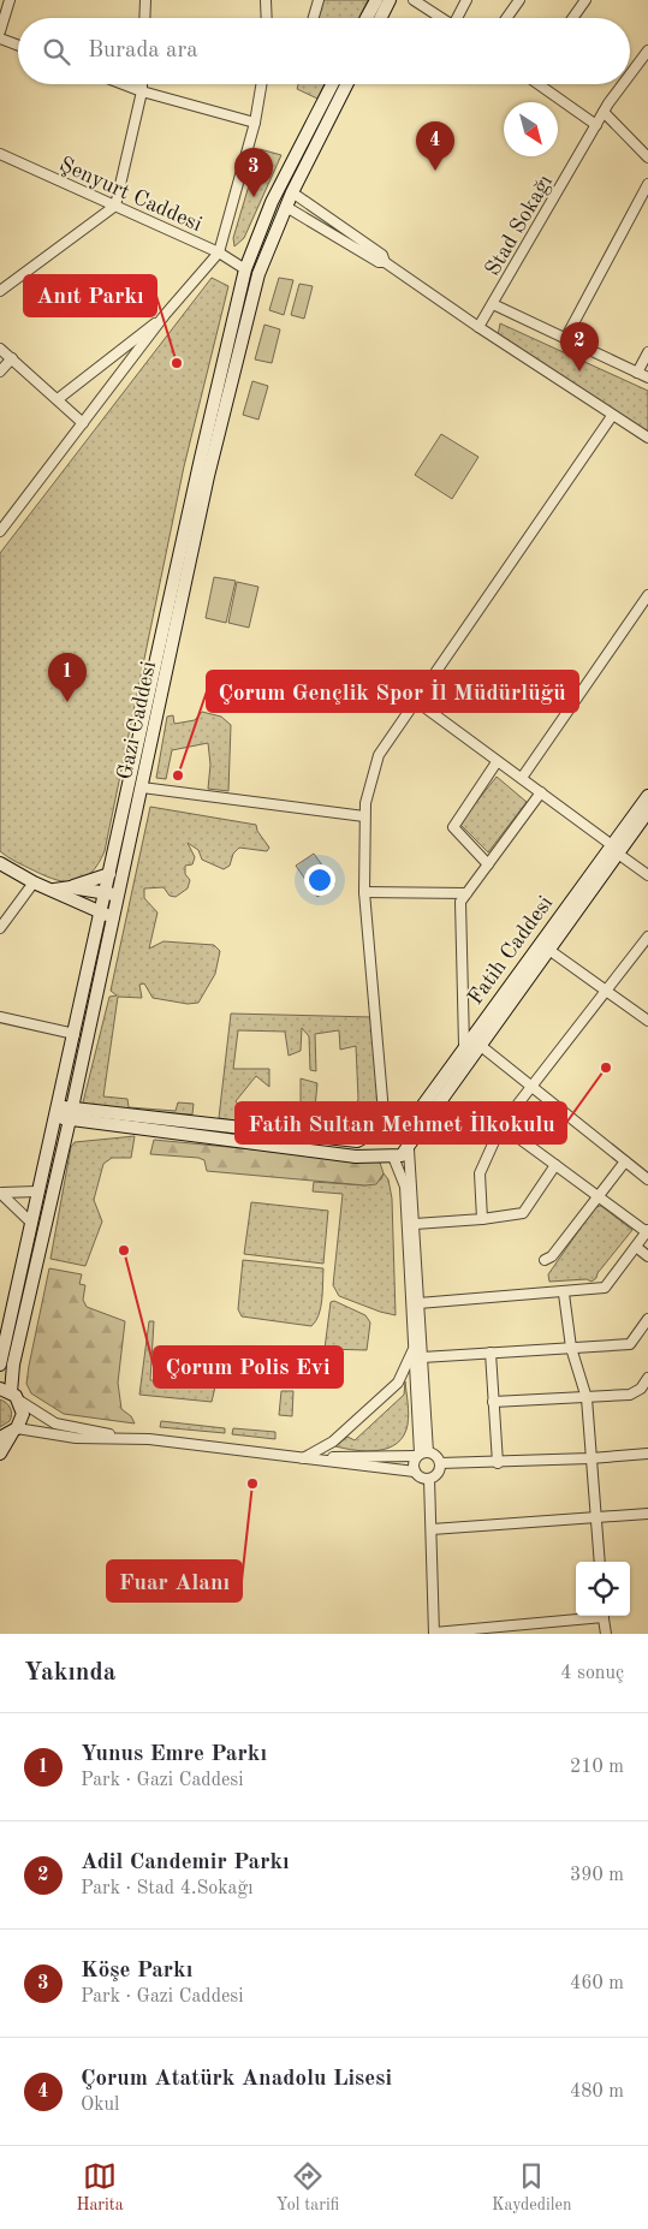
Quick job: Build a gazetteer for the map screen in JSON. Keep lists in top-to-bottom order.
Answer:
{
  "streets": {
    "street": [
      "Şenyurt Caddesi",
      "Stad Sokağı",
      "Gazi Caddesi",
      "Fatih Caddesi"
    ]
  },
  "crossings": [
    ["Şenyurt Caddesi", "Gazi Caddesi"],
    ["Gazi Caddesi", "Fatih Caddesi"]
  ],
  "places": [
    "Anıt Parkı",
    "Çorum Gençlik Spor İl Müdürlüğü",
    "Fatih Sultan Mehmet İlkokulu",
    "Çorum Polis Evi",
    "Fuar Alanı"
  ],
  "north": "bottom right",
  "page": {
    "search": "Burada ara",
    "pins": [
      "4",
      "3",
      "2",
      "1"
    ],
    "heading": ["Yakında", "4 sonuç"],
    "list": [
      {
        "mark": "1",
        "name": "Yunus Emre Parkı",
        "note": "Park · Gazi Caddesi",
        "value": "210 m"
      },
      {
        "mark": "2",
        "name": "Adil Candemir Parkı",
        "note": "Park · Stad 4.Sokağı",
        "value": "390 m"
      },
      {
        "mark": "3",
        "name": "Köşe Parkı",
        "note": "Park · Gazi Caddesi",
        "value": "460 m"
      },
      {
        "mark": "4",
        "name": "Çorum Atatürk Anadolu Lisesi",
        "note": "Okul",
        "value": "480 m"
      }
    ],
    "nav": ["Harita", "Yol tarifi", "Kaydedilen"]
  }
}
